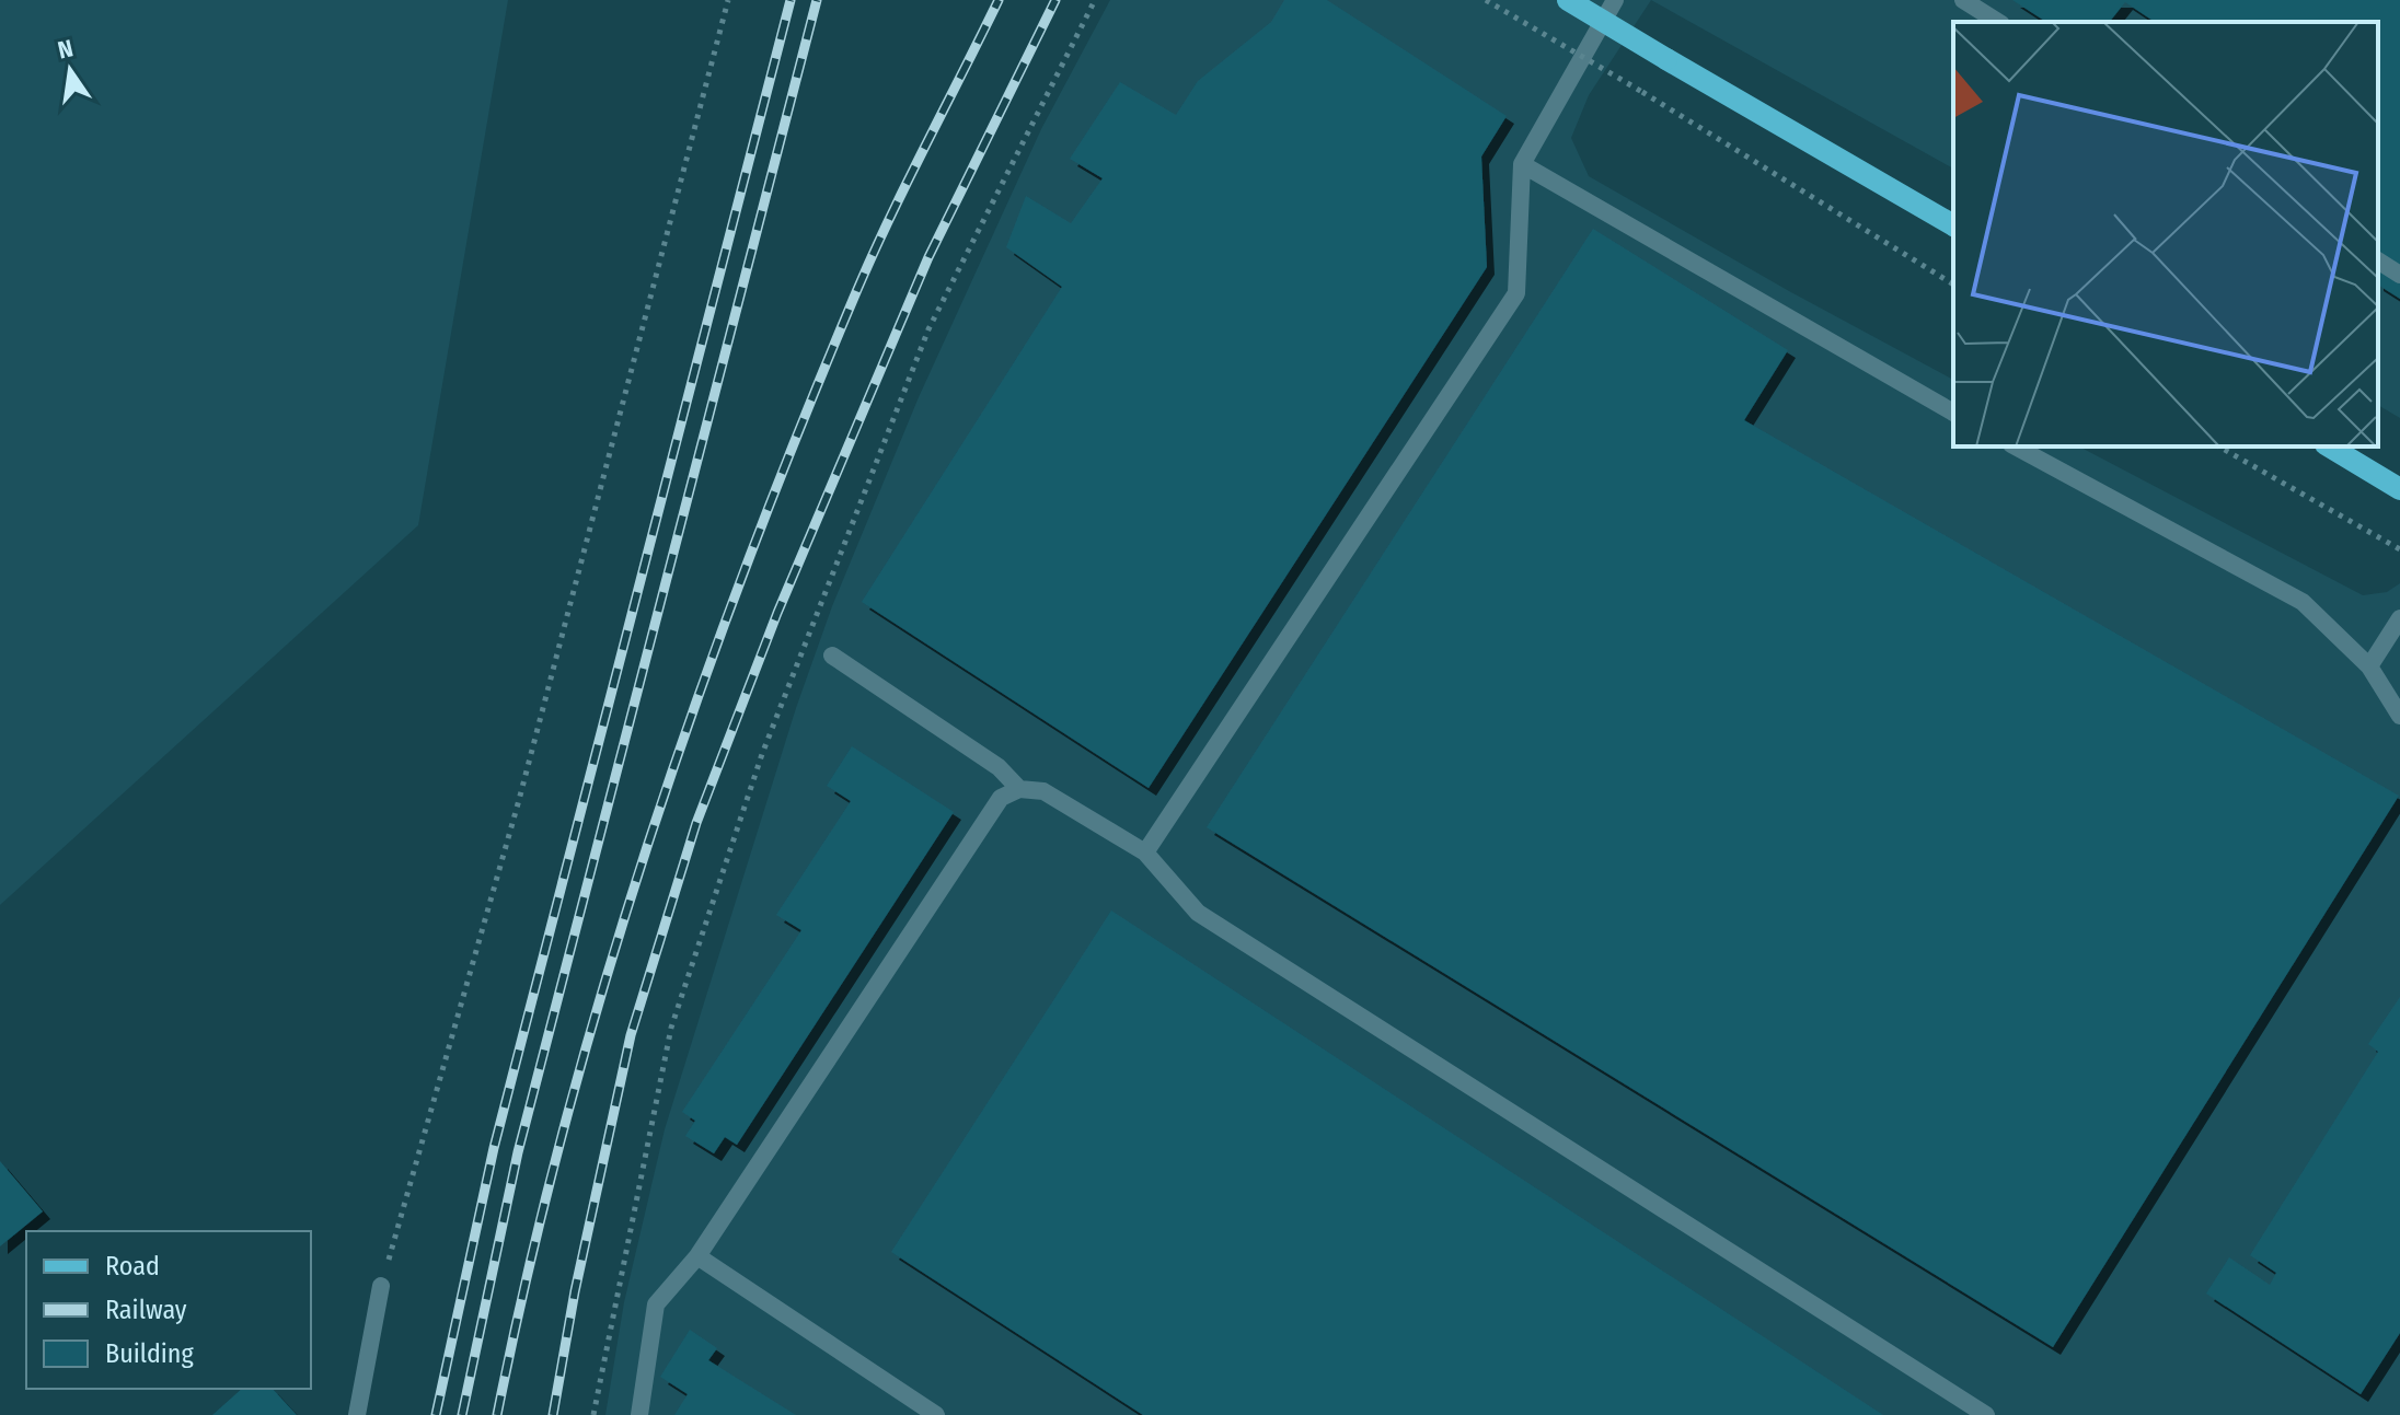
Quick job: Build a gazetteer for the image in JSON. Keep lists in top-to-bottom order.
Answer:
{
  "legend": ["Road", "Railway", "Building"],
  "north": "top"
}
